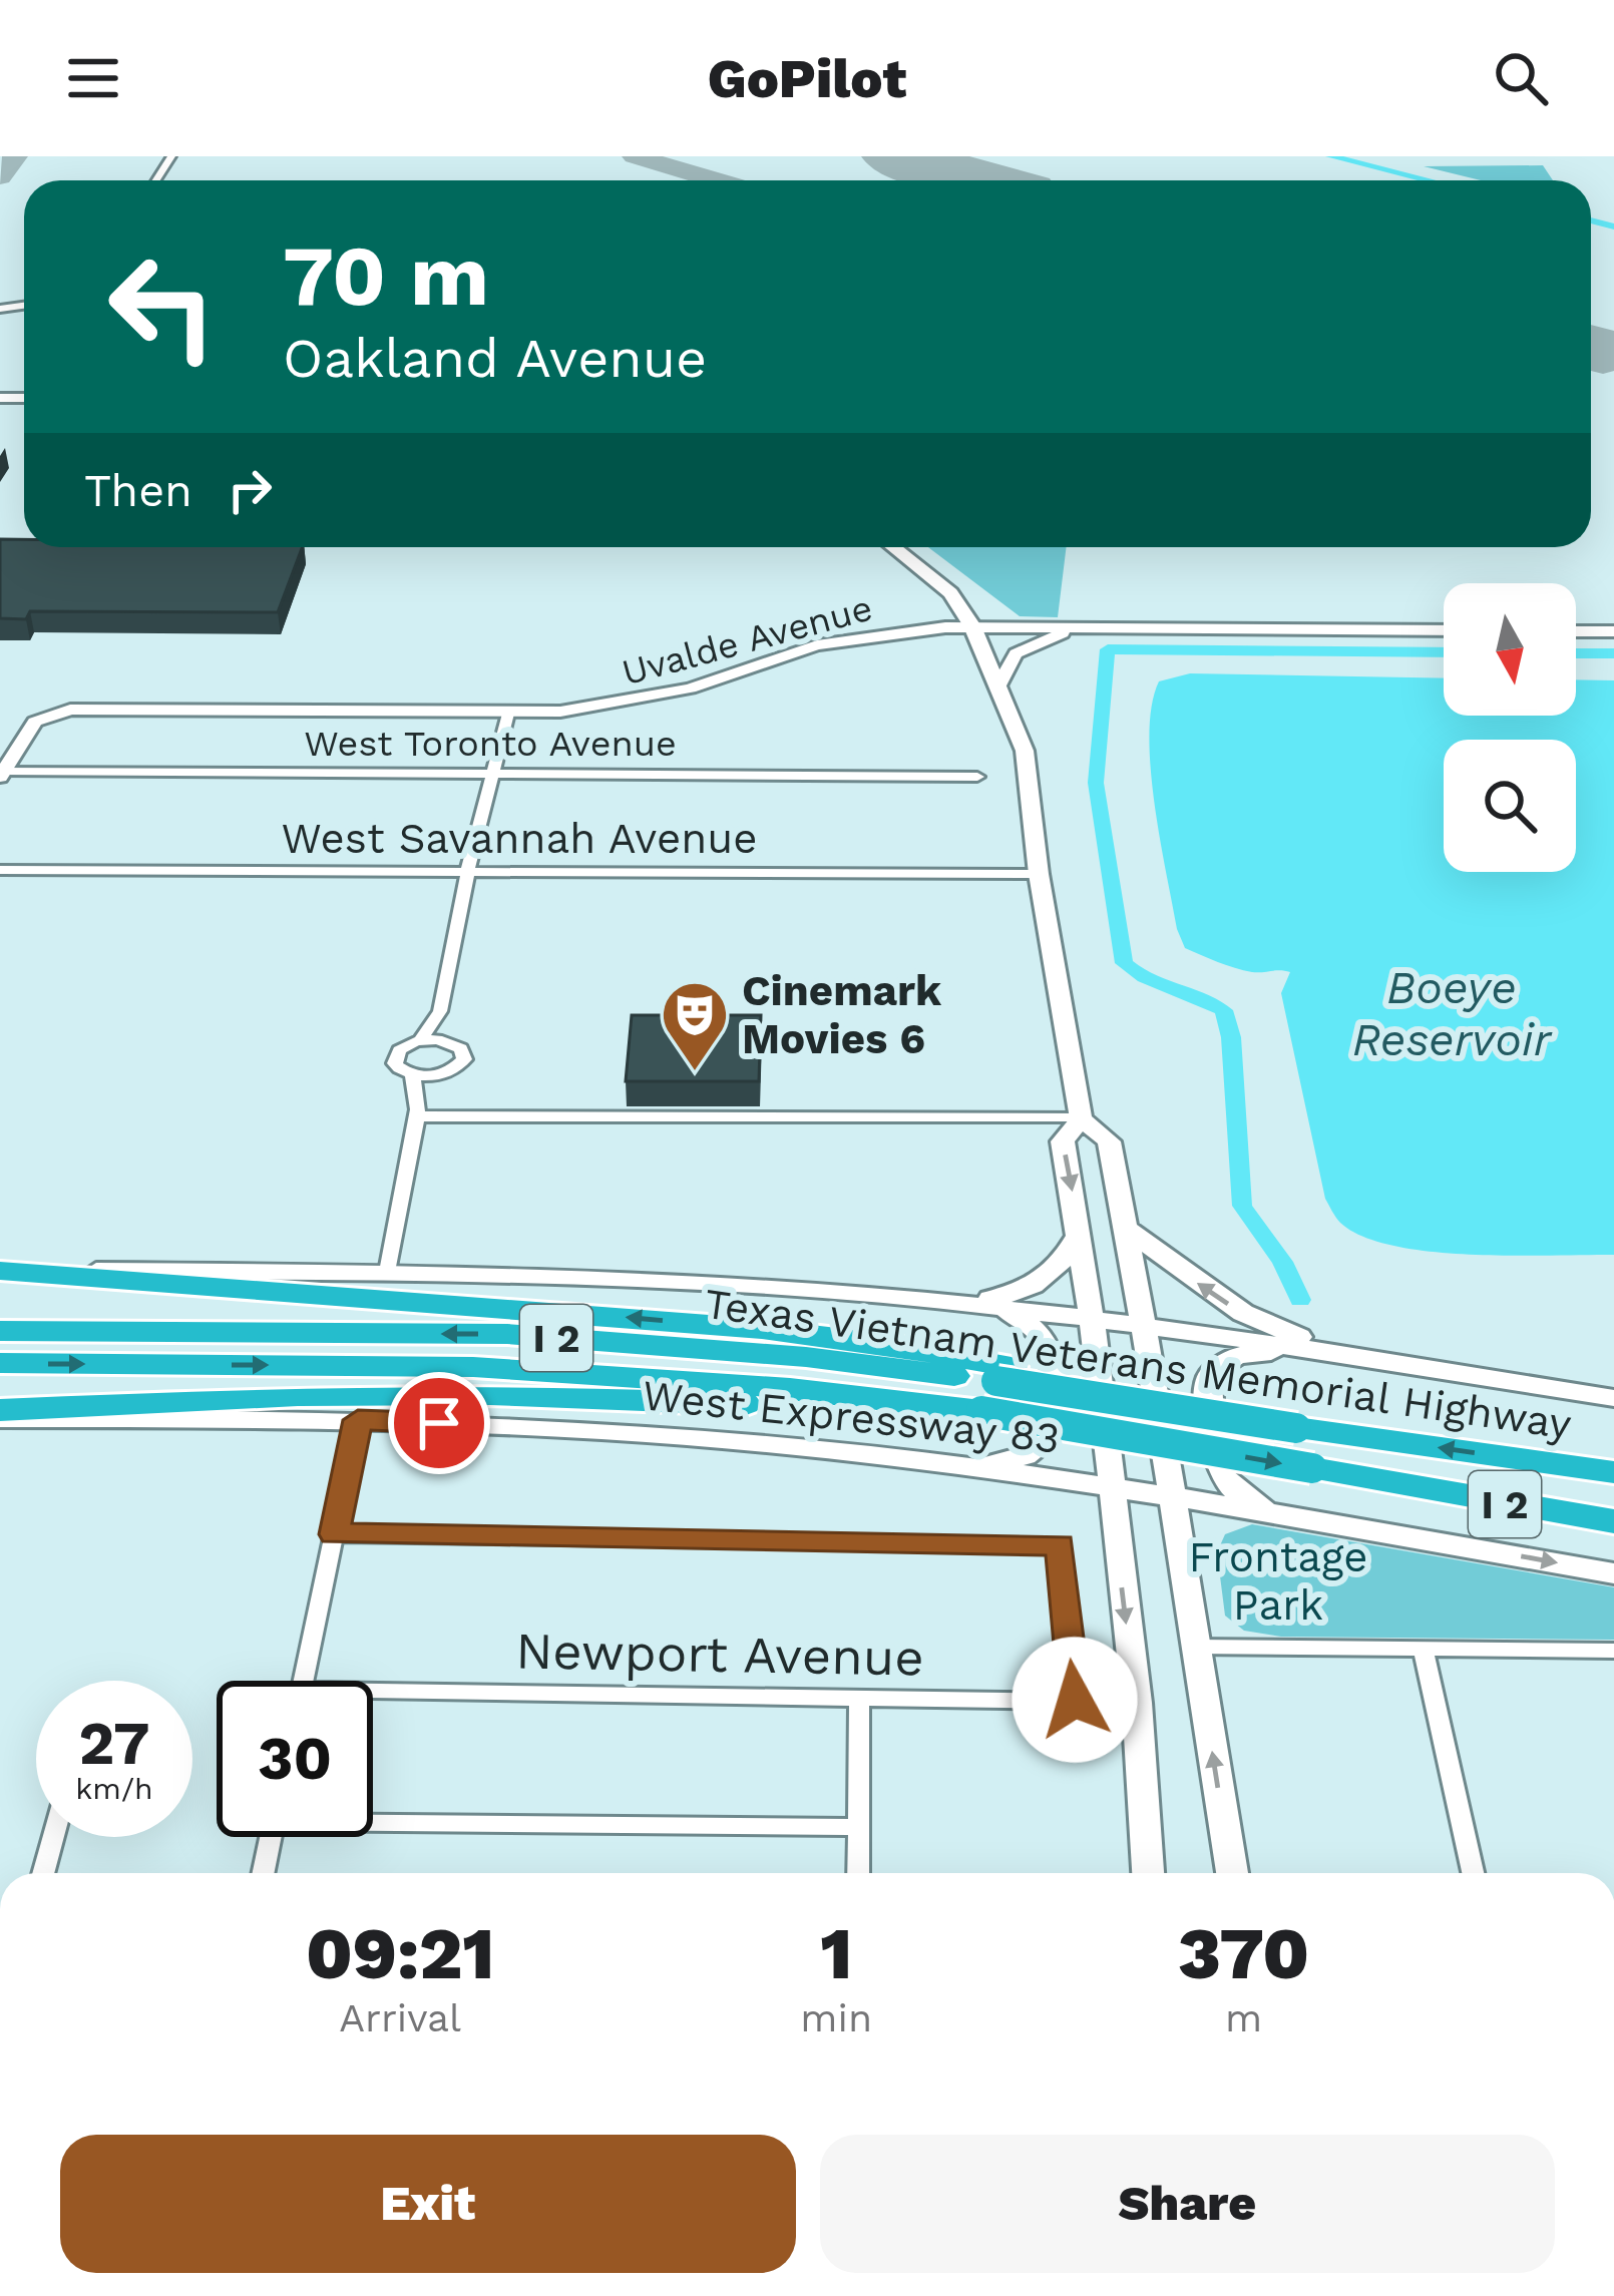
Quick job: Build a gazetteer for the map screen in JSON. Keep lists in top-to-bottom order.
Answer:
{
  "streets": {
    "highway": ["I 2", "Texas Vietnam Veterans Memorial Highway"],
    "main road": ["West Expressway 83"],
    "street": [
      "Uvalde Avenue",
      "West Toronto Avenue",
      "West Savannah Avenue",
      "Newport Avenue"
    ]
  },
  "crossings": [
    ["Uvalde Avenue", "West Toronto Avenue"]
  ],
  "water": ["Boeye Reservoir"],
  "parks": ["Frontage Park"],
  "places": {
    "theatre": ["Cinemark Movies 6"]
  },
  "north": "bottom",
  "page": {
    "header": "GoPilot",
    "turn": ["70 m", "Oakland Avenue"],
    "then": "Then",
    "speed": "27 km/h",
    "limit": "30",
    "eta": [
      "09:21",
      "Arrival",
      "1",
      "min",
      "370",
      "m"
    ],
    "buttons": ["Exit", "Share"]
  }
}
